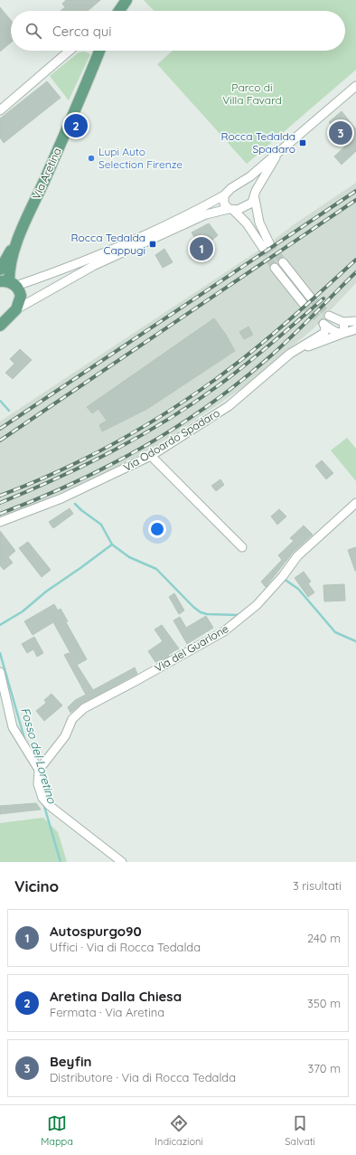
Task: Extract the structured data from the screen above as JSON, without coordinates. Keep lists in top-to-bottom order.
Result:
{
  "streets": {
    "main road": ["Via Aretina"],
    "street": ["Via Odoardo Spadaro", "Via del Guarlone"]
  },
  "water": ["Fosso del Loretino"],
  "parks": ["Parco di Villa Favard"],
  "places": {
    "transit": ["Rocca Tedalda Spadaro", "Rocca Tedalda Cappugi"],
    "other": ["Lupi Auto Selection Firenze"]
  },
  "page": {
    "search": "Cerca qui",
    "pins": ["2", "3", "1"],
    "heading": ["Vicino", "3 risultati"],
    "list": [
      {
        "mark": "1",
        "name": "Autospurgo90",
        "note": "Uffici · Via di Rocca Tedalda",
        "value": "240 m"
      },
      {
        "mark": "2",
        "name": "Aretina Dalla Chiesa",
        "note": "Fermata · Via Aretina",
        "value": "350 m"
      },
      {
        "mark": "3",
        "name": "Beyfin",
        "note": "Distributore · Via di Rocca Tedalda",
        "value": "370 m"
      }
    ],
    "nav": ["Mappa", "Indicazioni", "Salvati"]
  }
}
